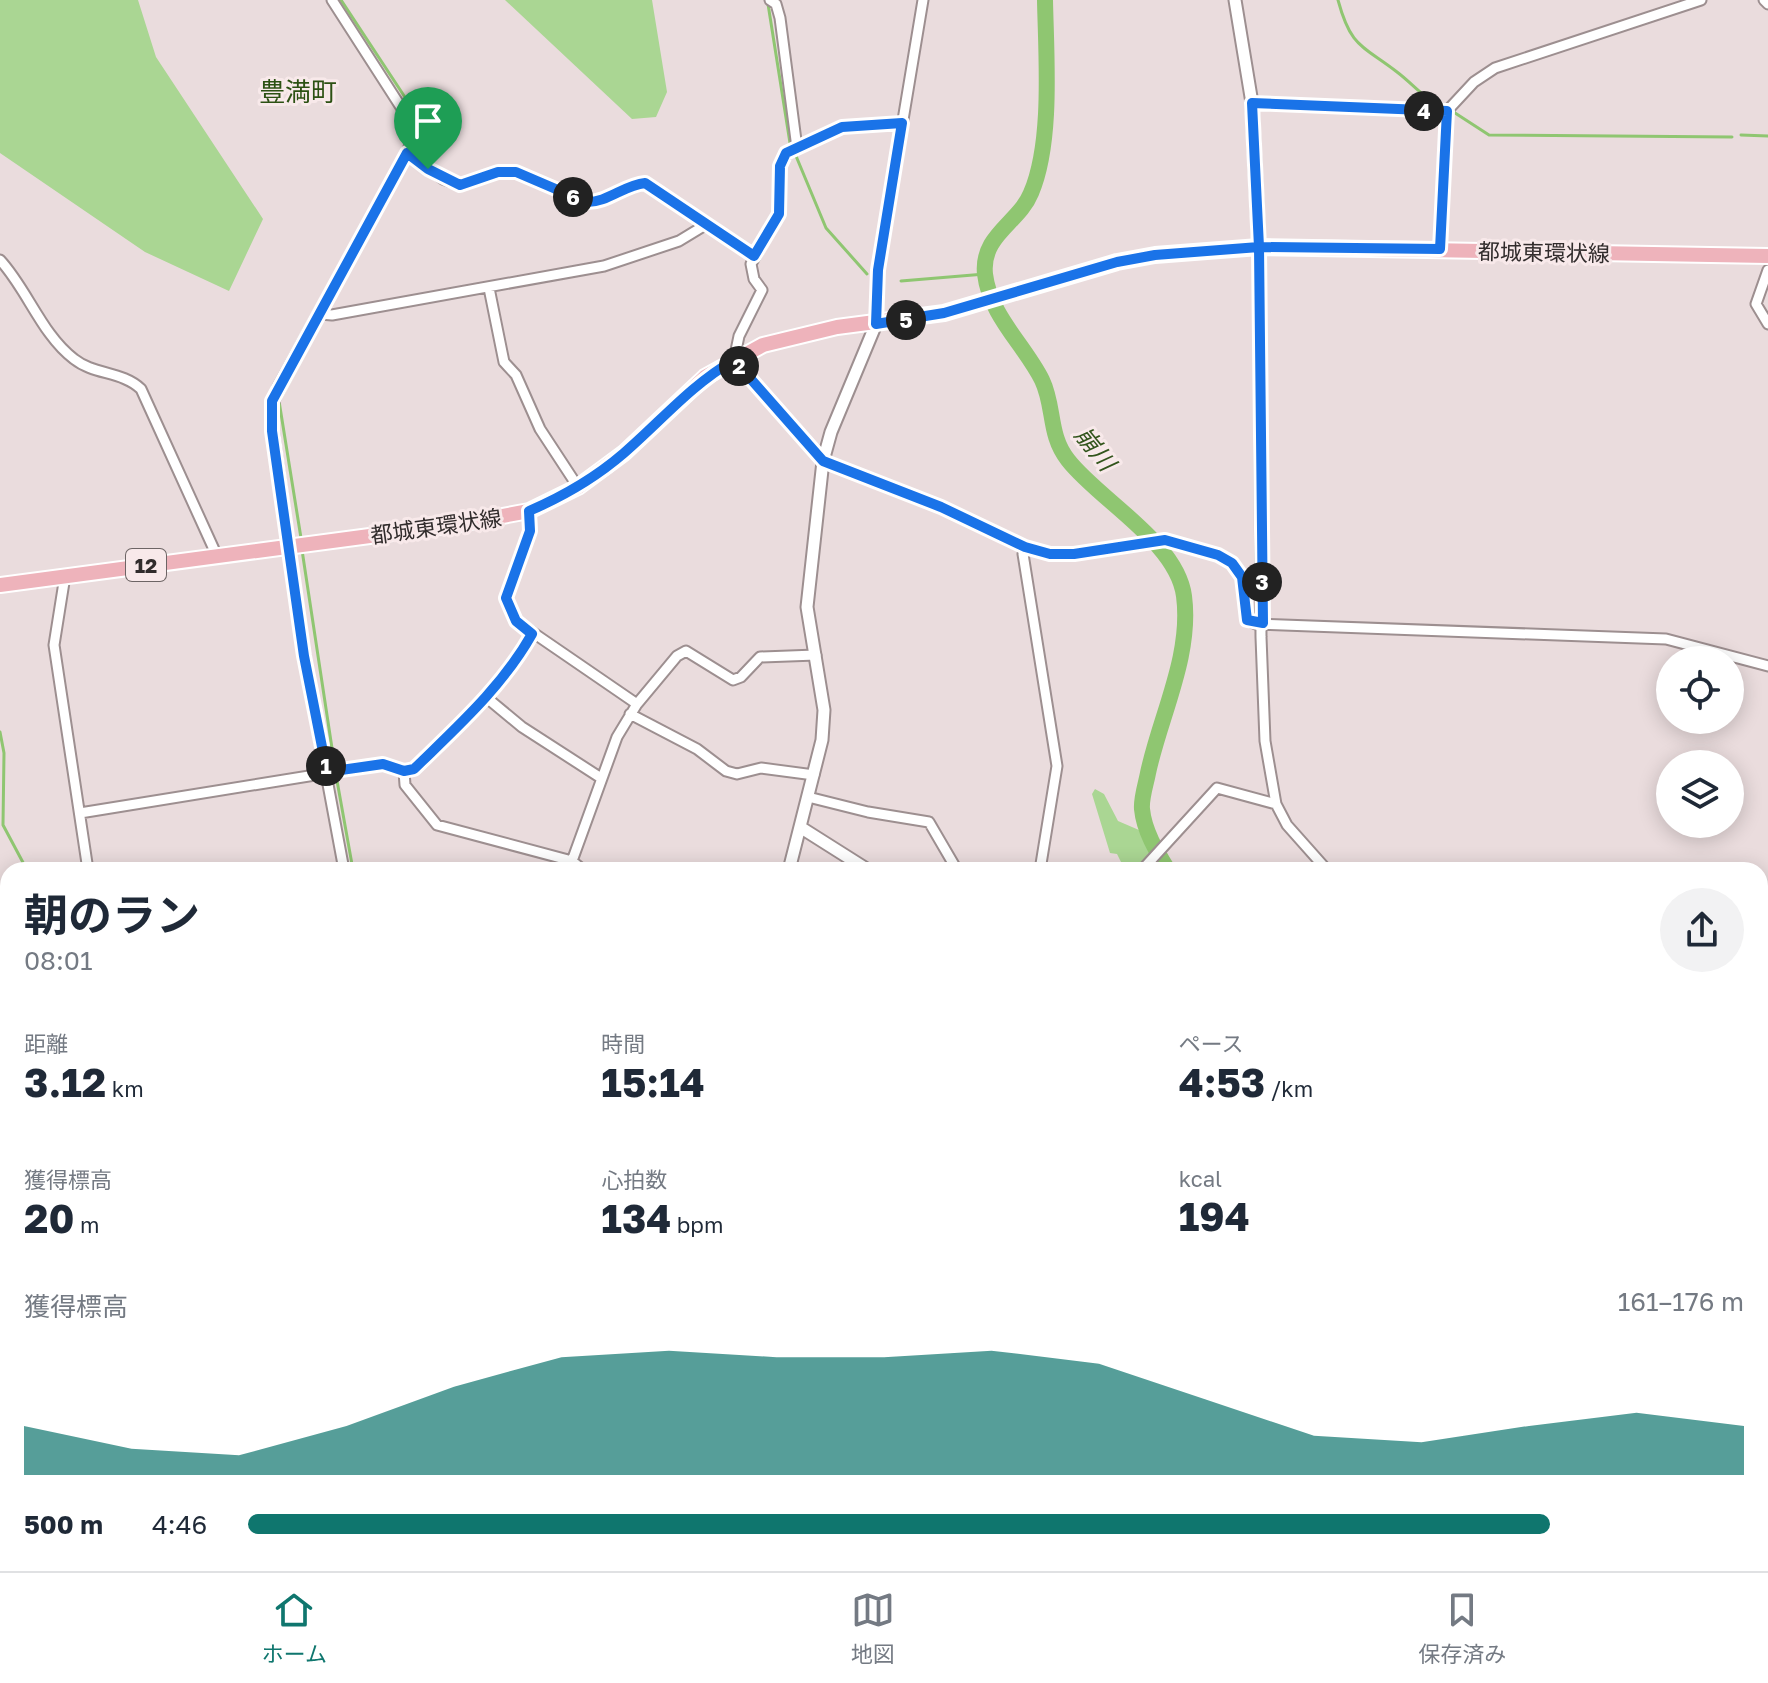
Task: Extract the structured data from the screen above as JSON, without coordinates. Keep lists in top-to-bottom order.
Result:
{
  "streets": {
    "main road": ["都城東環状線", "12"]
  },
  "districts": ["豊満町"],
  "water": ["崩川"],
  "page": {
    "pins": [
      "4",
      "6",
      "5",
      "2",
      "3",
      "1"
    ],
    "heading": ["朝のラン", "08:01"],
    "stats": [
      ["距離", "3.12 km"],
      ["時間", "15:14"],
      ["ペース", "4:53 /km"],
      ["獲得標高", "20 m"],
      ["心拍数", "134 bpm"],
      ["kcal", "194"]
    ],
    "chart": ["獲得標高", "161–176 m"],
    "list": [
      {
        "name": "500 m",
        "note": "4:46"
      }
    ],
    "tabs": ["ホーム", "地図", "保存済み"]
  }
}
